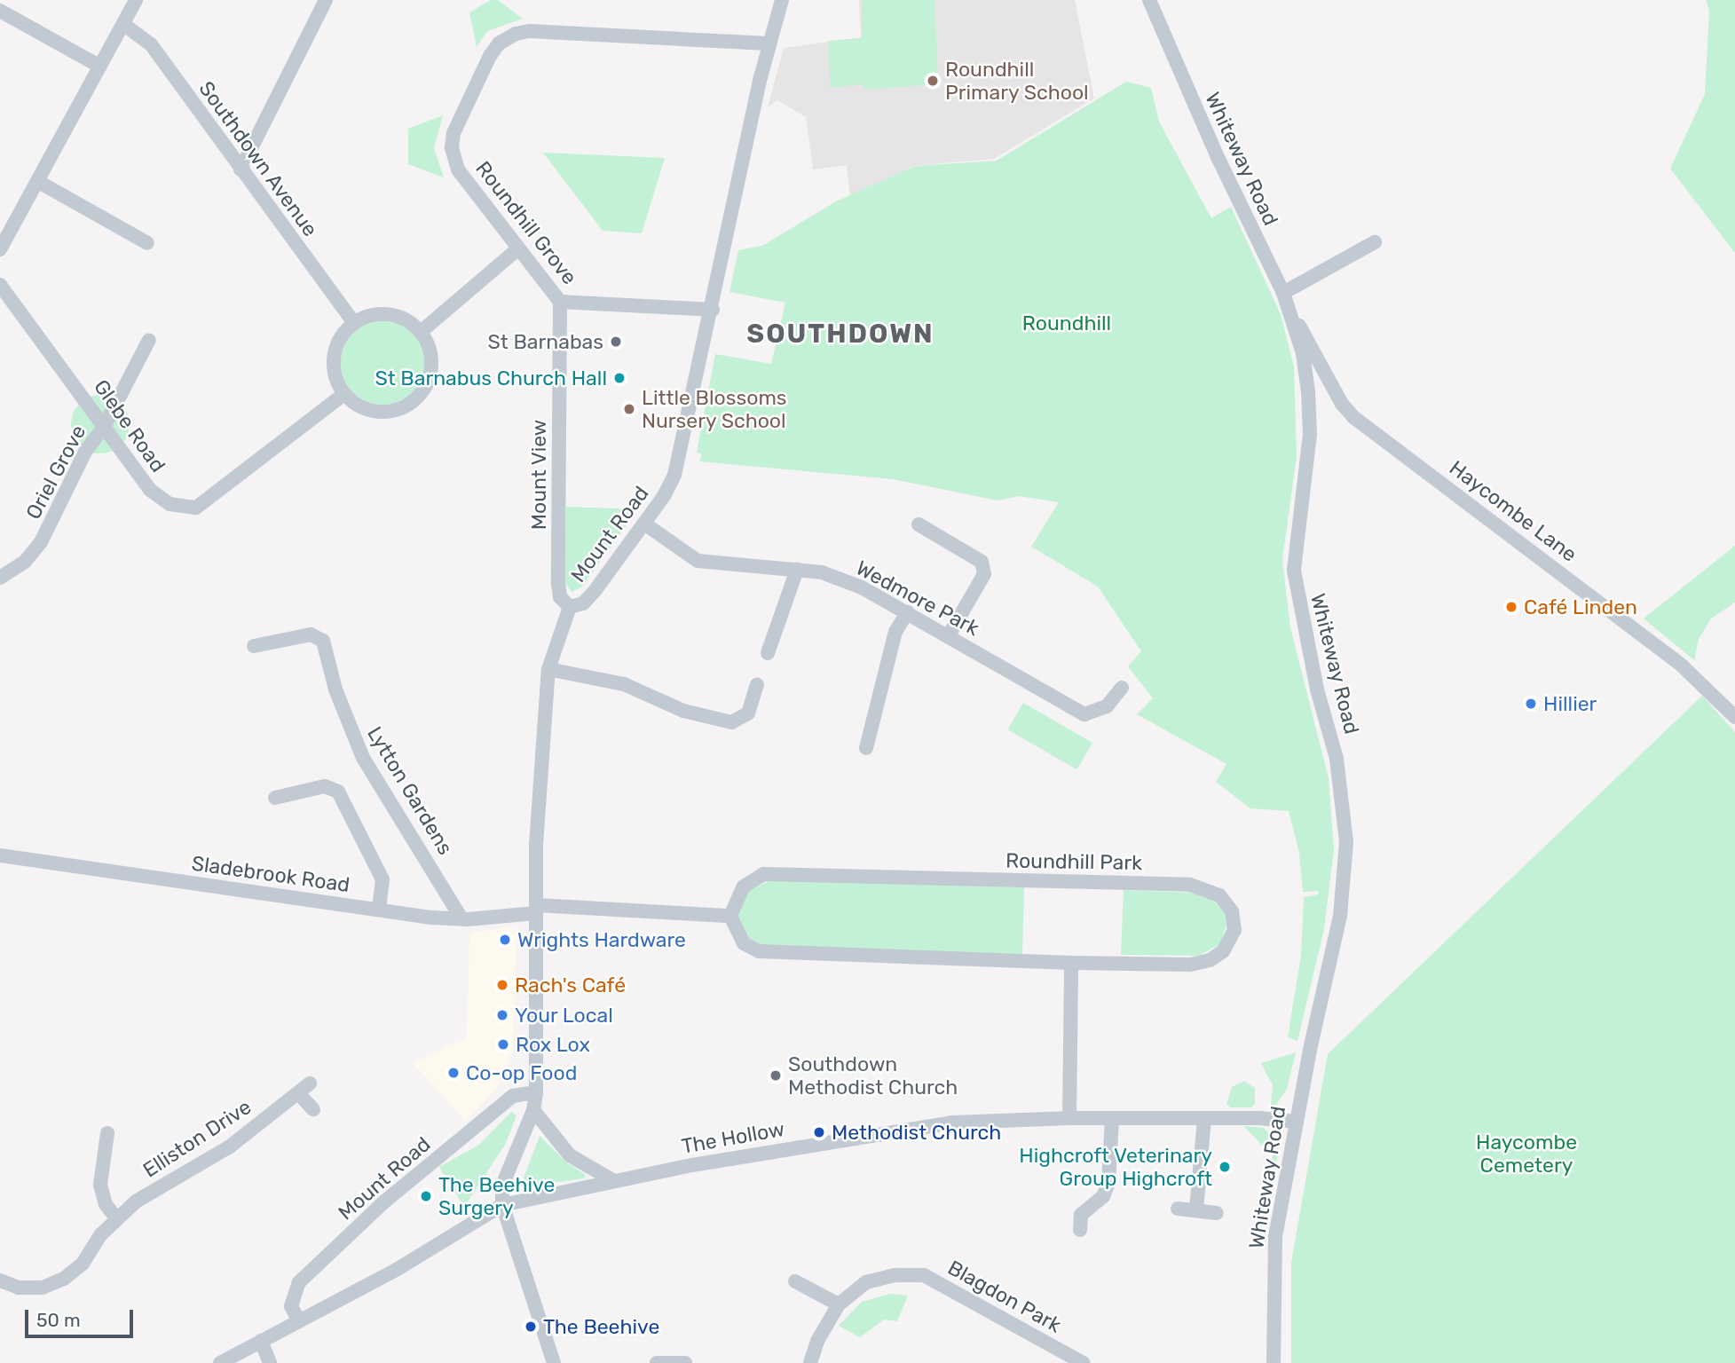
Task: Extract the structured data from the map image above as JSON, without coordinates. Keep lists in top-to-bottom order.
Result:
{
  "streets": {
    "street": [
      "Southdown Avenue",
      "Whiteway Road",
      "Roundhill Grove",
      "Glebe Road",
      "Oriel Grove",
      "Mount View",
      "Haycombe Lane",
      "Mount Road",
      "Wedmore Park",
      "Lytton Gardens",
      "Roundhill Park",
      "Sladebrook Road",
      "The Hollow",
      "Elliston Drive",
      "Blagdon Park"
    ]
  },
  "crossings": [
    ["Southdown Avenue", "Glebe Road"],
    ["Whiteway Road", "Haycombe Lane"],
    ["Whiteway Road", "The Hollow"],
    ["Roundhill Grove", "Mount View"],
    ["Roundhill Grove", "Mount Road"],
    ["Glebe Road", "Oriel Grove"],
    ["Mount View", "Mount Road"],
    ["Mount Road", "Wedmore Park"],
    ["Mount Road", "Sladebrook Road"],
    ["Mount Road", "The Hollow"],
    ["Lytton Gardens", "Sladebrook Road"]
  ],
  "districts": ["SOUTHDOWN"],
  "parks": ["Roundhill", "Haycombe Cemetery"],
  "places": [
    "Roundhill Primary School",
    "St Barnabas",
    "St Barnabus Church Hall",
    "Little Blossoms Nursery School",
    "Café Linden",
    "Hillier",
    "Wrights Hardware",
    "Rach's Café",
    "Your Local",
    "Rox Lox",
    "Co-op Food",
    "Southdown Methodist Church",
    "Methodist Church",
    "Highcroft Veterinary Group Highcroft",
    "The Beehive Surgery",
    "The Beehive"
  ],
  "scale_bar": "50 m"
}
